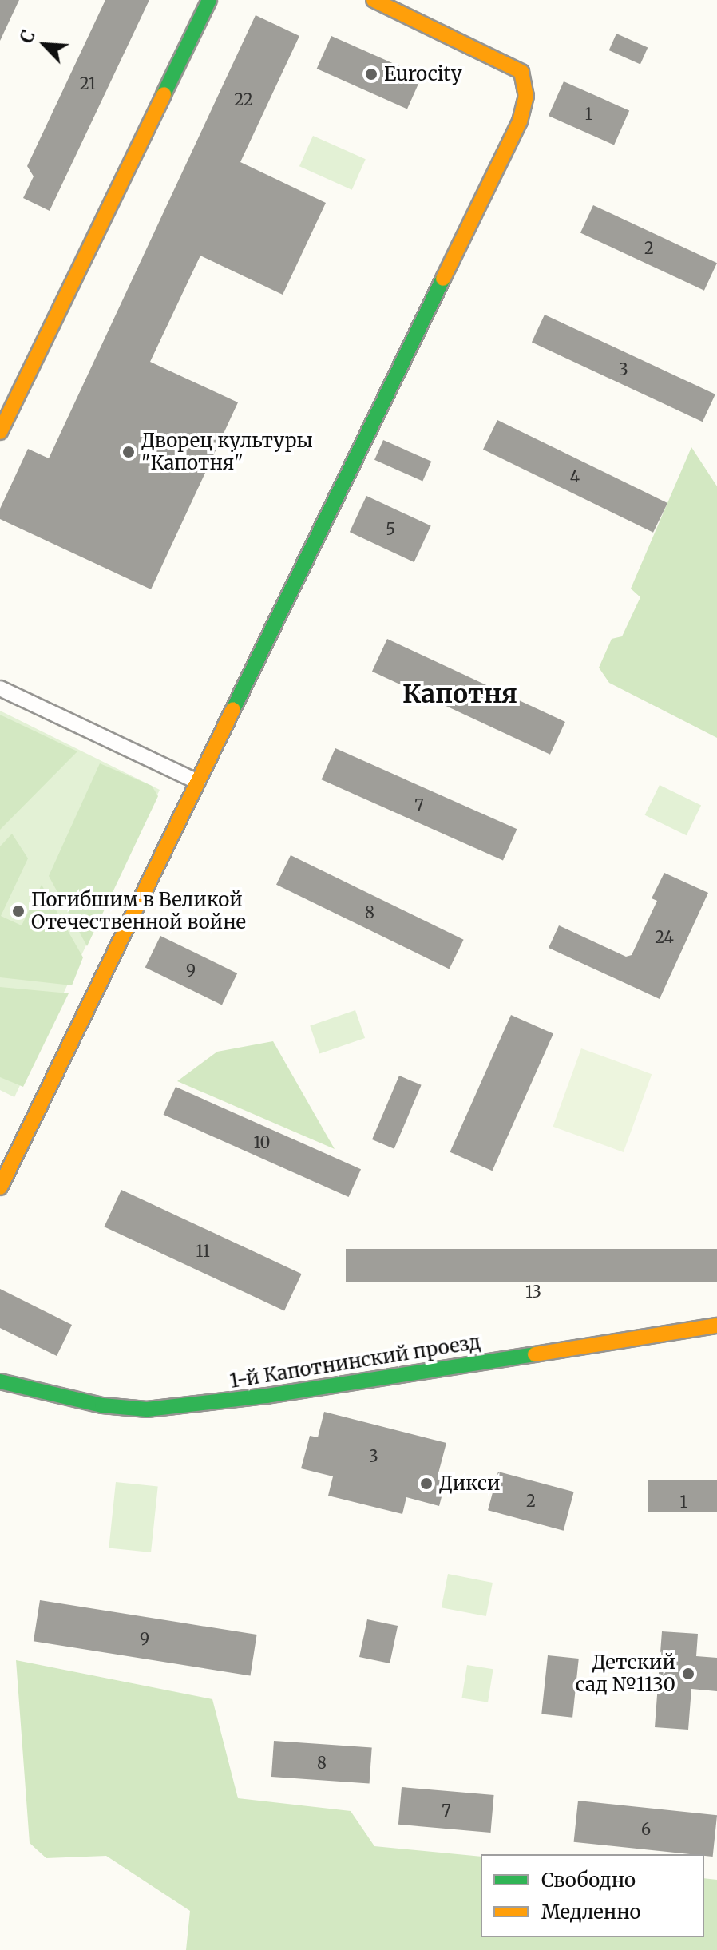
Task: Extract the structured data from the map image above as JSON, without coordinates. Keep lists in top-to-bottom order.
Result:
{
  "streets": {
    "street": ["1-й Капотнинский проезд"]
  },
  "districts": ["Капотня"],
  "places": [
    "Eurocity",
    "Дворец культуры \"Капотня\"",
    "Погибшим в Великой Отечественной войне",
    "Дикси",
    "Детский сад №1130"
  ],
  "house_numbers": [
    "21",
    "22",
    "1",
    "2",
    "3",
    "4",
    "5",
    "7",
    "8",
    "24",
    "9",
    "10",
    "11",
    "13",
    "3",
    "2",
    "1",
    "9",
    "8",
    "7",
    "6"
  ],
  "legend": ["Свободно", "Медленно"],
  "north": "top left"
}
